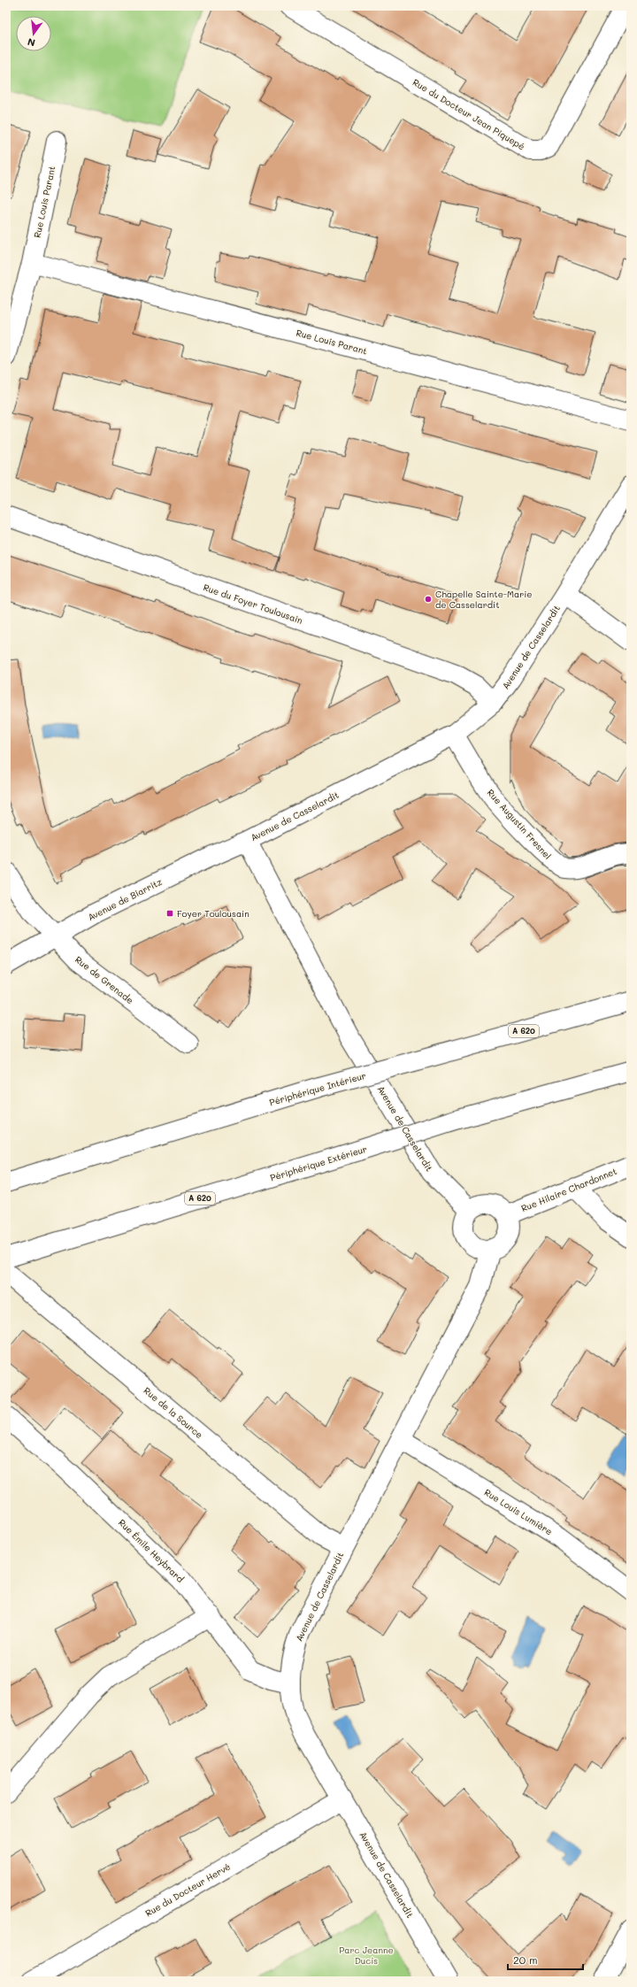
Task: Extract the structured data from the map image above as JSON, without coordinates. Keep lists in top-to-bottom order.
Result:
{
  "streets": {
    "main road": [
      "Rue du Docteur Jean Piquepé",
      "Rue Louis Parant",
      "Rue du Foyer Toulousain",
      "Avenue de Casselardit",
      "Rue Augustin Fresnel",
      "Avenue de Biarritz",
      "Rue de Grenade",
      "A 620",
      "Périphérique Intérieur",
      "Périphérique Extérieur",
      "Rue Hilaire Chardonnet",
      "Rue de la Source",
      "Rue Louis Lumière",
      "Rue Émile Heybrard",
      "Rue du Docteur Hervé"
    ]
  },
  "crossings": [
    ["Rue du Foyer Toulousain", "Avenue de Casselardit"],
    ["Avenue de Casselardit", "Rue Augustin Fresnel"],
    ["Avenue de Casselardit", "Avenue de Biarritz"],
    ["Avenue de Casselardit", "Rue Hilaire Chardonnet"],
    ["Avenue de Casselardit", "Rue de la Source"],
    ["Avenue de Casselardit", "Rue Louis Lumière"],
    ["Avenue de Casselardit", "Rue Émile Heybrard"],
    ["Avenue de Casselardit", "Rue du Docteur Hervé"],
    ["Avenue de Biarritz", "Rue de Grenade"]
  ],
  "parks": ["Parc Jeanne Ducis"],
  "places": {
    "other": ["Chapelle Sainte-Marie de Casselardit"],
    "transit": ["Foyer Toulousain"]
  },
  "scale_bar": "20 m",
  "north": "bottom"
}
